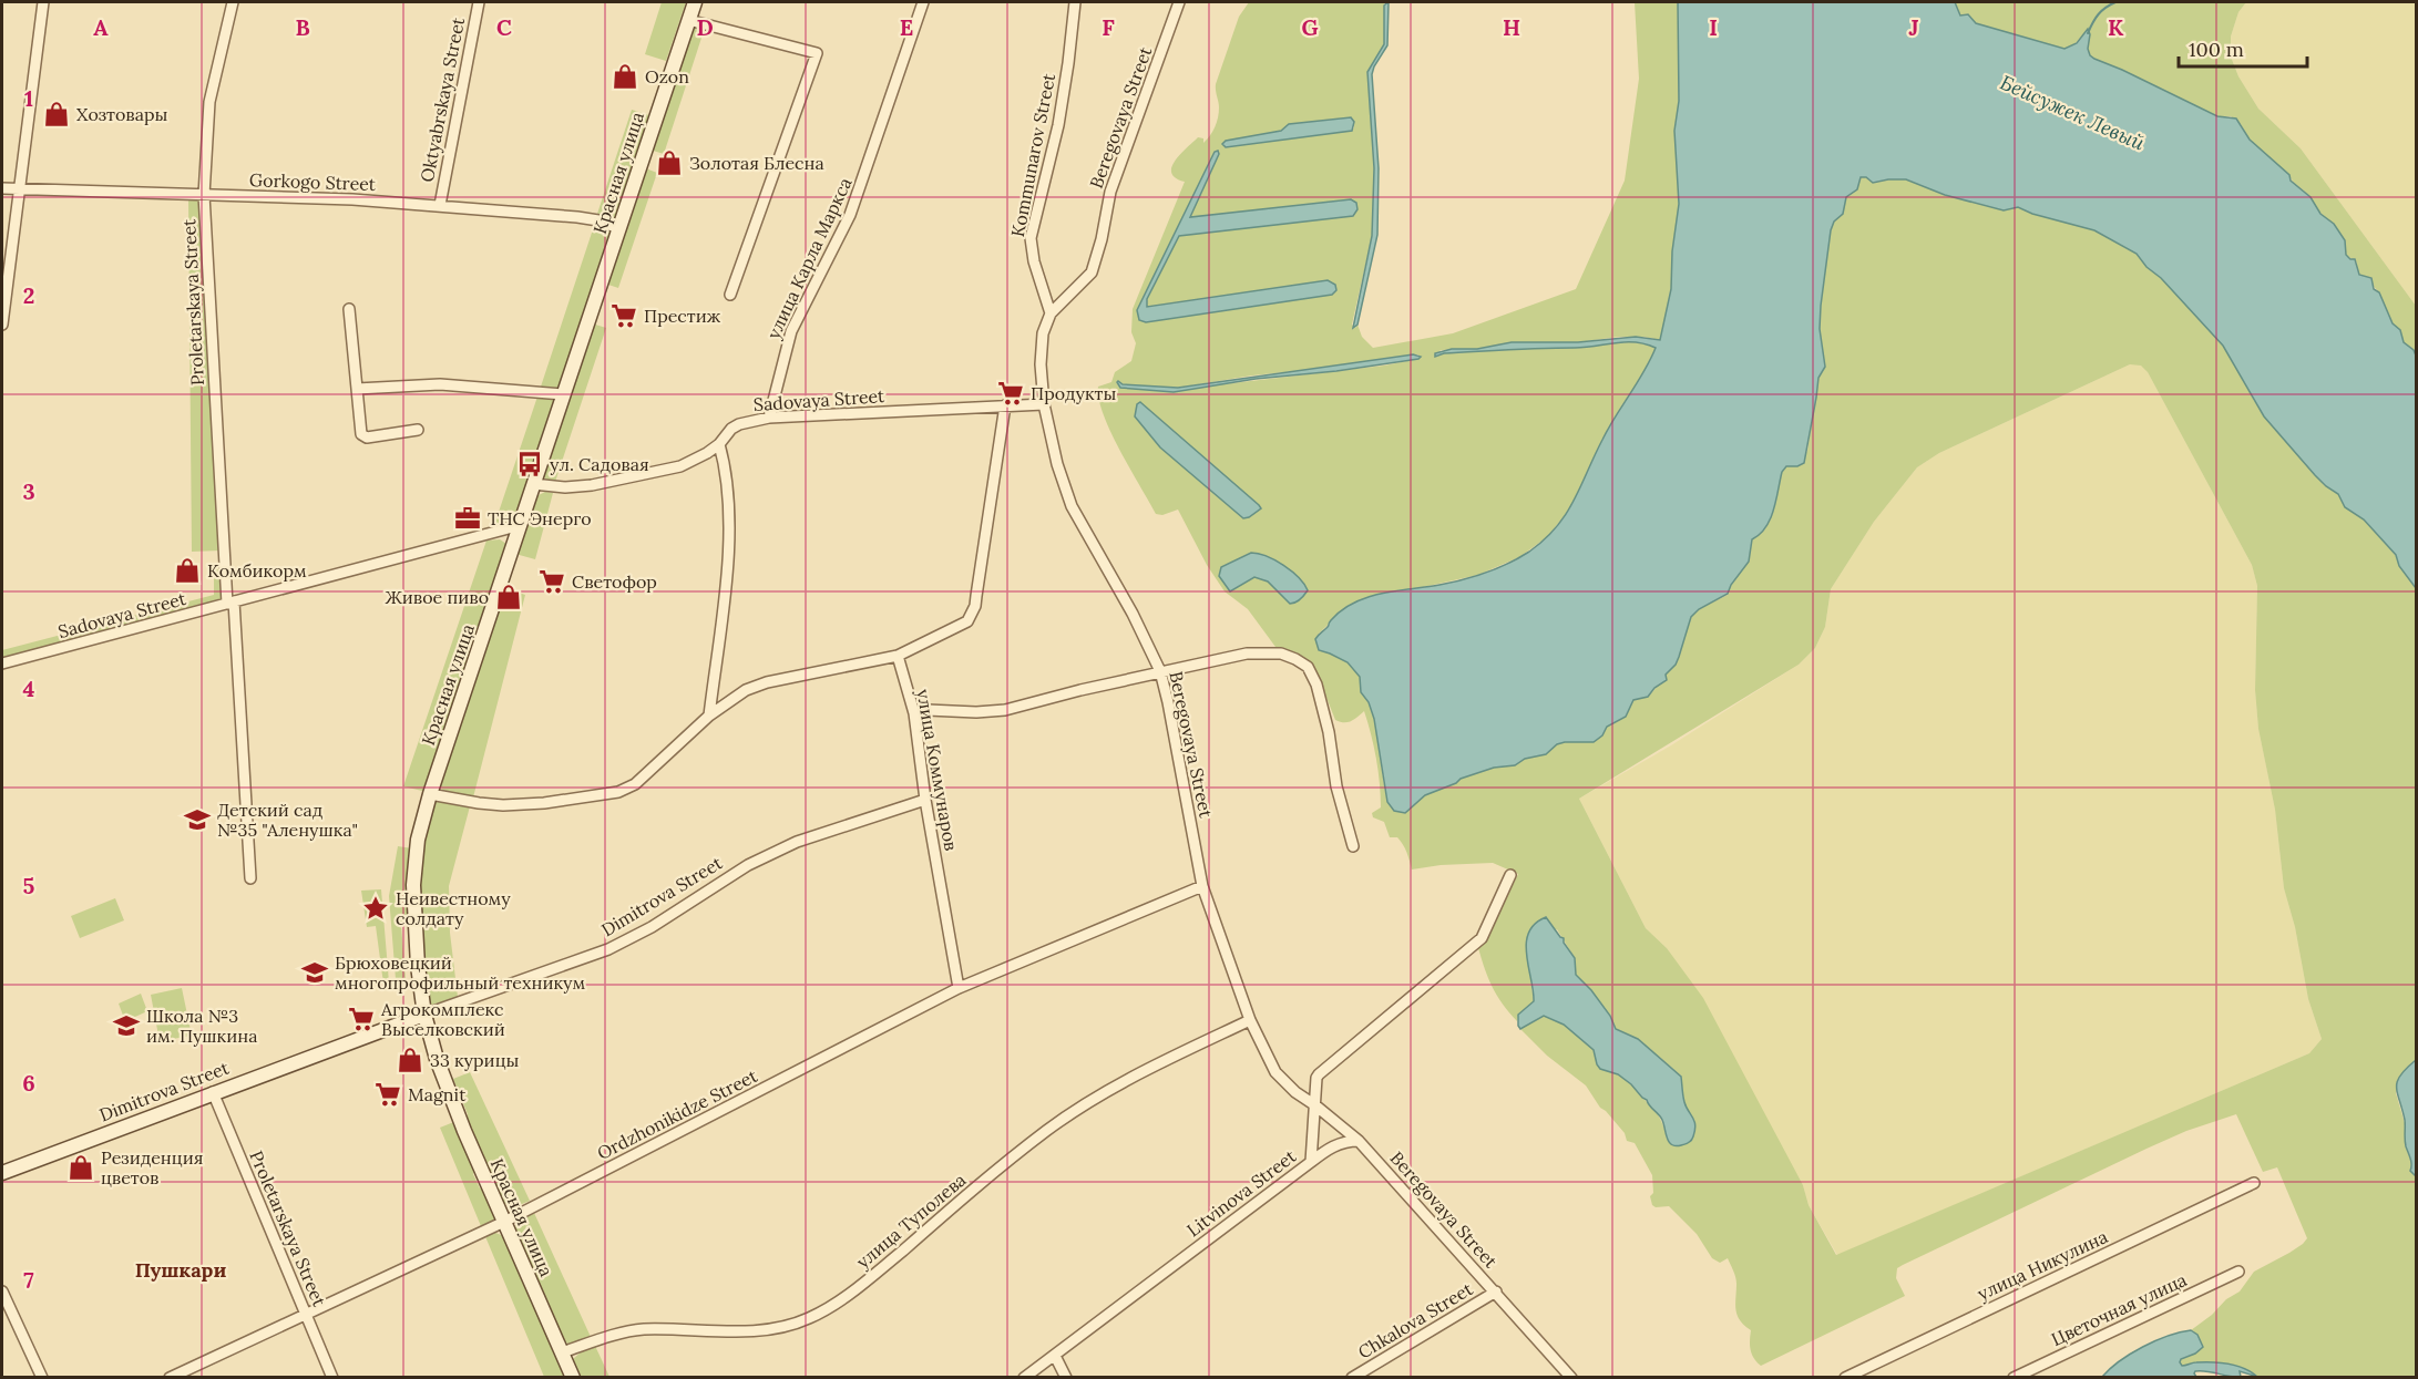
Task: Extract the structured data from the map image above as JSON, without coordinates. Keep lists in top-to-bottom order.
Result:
{
  "streets": {
    "street": [
      "Oktyabrskaya Street",
      "Beregovaya Street",
      "Kommunarov Street",
      "Красная улица",
      "Gorkogo Street",
      "улица Карла Маркса",
      "Proletarskaya Street",
      "Sadovaya Street",
      "улица Коммунаров",
      "Dimitrova Street",
      "Ordzhonikidze Street",
      "Litvinova Street",
      "улица Туполева",
      "улица Никулина",
      "Цветочная улица",
      "Chkalova Street"
    ]
  },
  "crossings": [
    ["Oktyabrskaya Street", "Gorkogo Street"],
    ["Beregovaya Street", "Kommunarov Street"],
    ["Beregovaya Street", "Sadovaya Street"],
    ["Beregovaya Street", "Ordzhonikidze Street"],
    ["Beregovaya Street", "Litvinova Street"],
    ["Beregovaya Street", "улица Туполева"],
    ["Beregovaya Street", "Chkalova Street"],
    ["Красная улица", "Gorkogo Street"],
    ["Красная улица", "Sadovaya Street"],
    ["Красная улица", "Dimitrova Street"],
    ["Красная улица", "Ordzhonikidze Street"],
    ["Красная улица", "улица Туполева"],
    ["Gorkogo Street", "Proletarskaya Street"],
    ["улица Карла Маркса", "Sadovaya Street"],
    ["Proletarskaya Street", "Sadovaya Street"],
    ["Proletarskaya Street", "Dimitrova Street"],
    ["Proletarskaya Street", "Ordzhonikidze Street"],
    ["улица Коммунаров", "Dimitrova Street"],
    ["улица Коммунаров", "Ordzhonikidze Street"]
  ],
  "districts": ["Пушкари"],
  "water": ["Бейсужек Левый"],
  "places": {
    "shop": [
      "Ozon",
      "Хозтовары",
      "Золотая Блесна",
      "Комбикорм",
      "Живое пиво",
      "33 курицы",
      "Резиденция цветов"
    ],
    "supermarket": [
      "Престиж",
      "Продукты",
      "Светофор",
      "Агрокомплекс Выселковский",
      "Magnit"
    ],
    "bus stop": ["ул. Садовая"],
    "office": ["ТНС Энерго"],
    "school or university": ["Детский сад №35 \"Аленушка\"", "Брюховецкий многопрофильный техникум", "Школа №3 им. Пушкина"],
    "place": ["Неивестному солдату"]
  },
  "scale_bar": "100 m",
  "grid": {
    "columns": [
      "A",
      "B",
      "C",
      "D",
      "E",
      "F",
      "G",
      "H",
      "I",
      "J",
      "K"
    ],
    "rows": [
      "1",
      "2",
      "3",
      "4",
      "5",
      "6",
      "7"
    ]
  }
}
